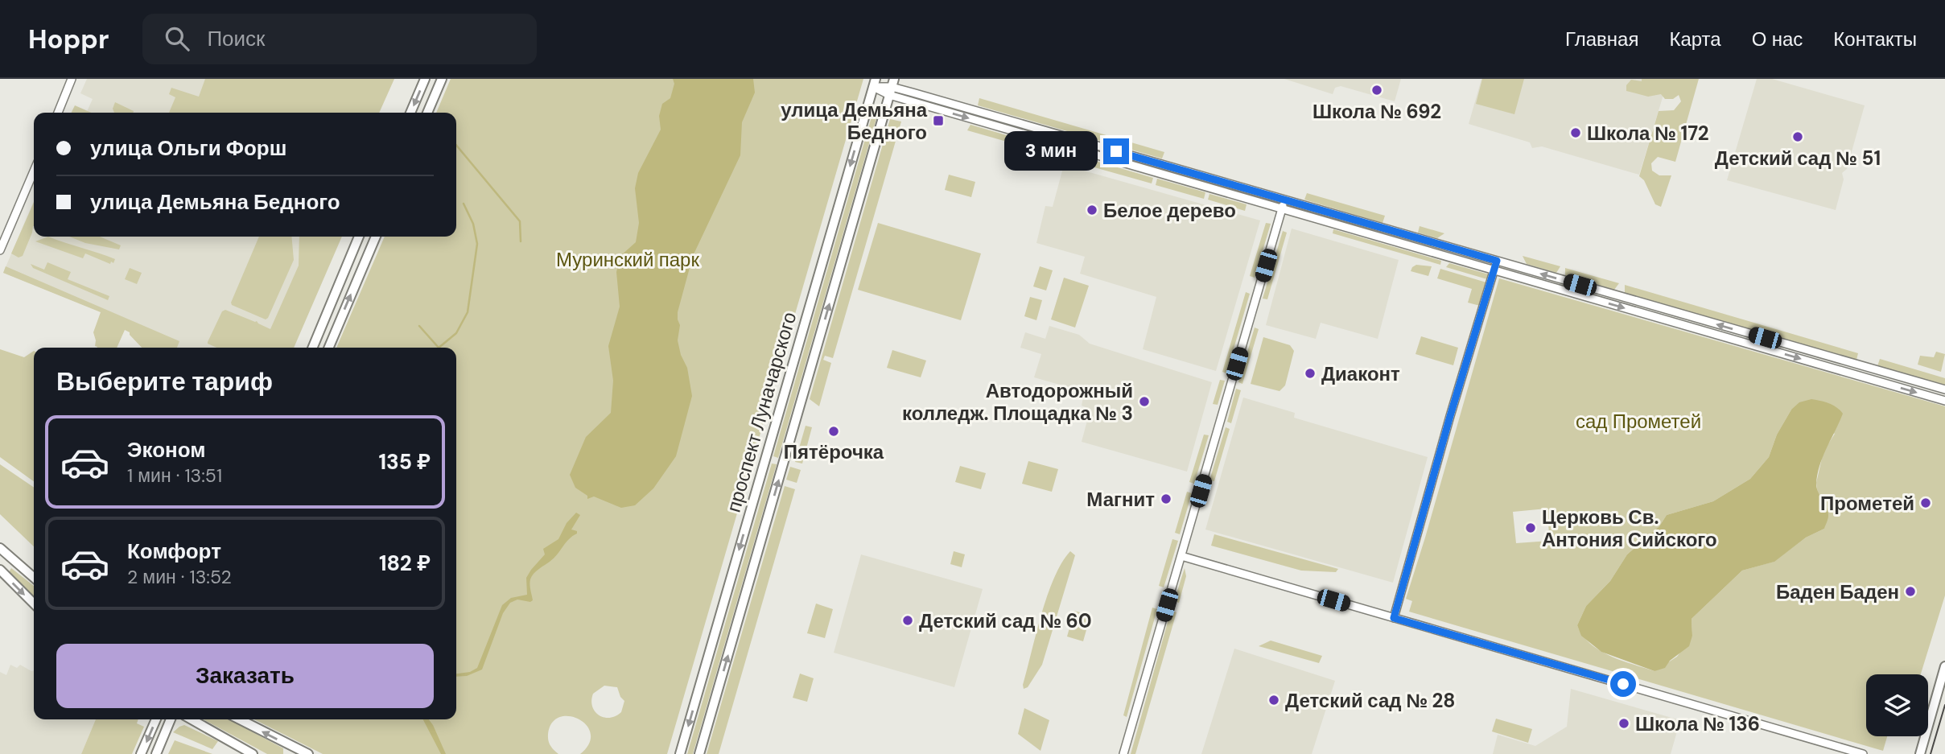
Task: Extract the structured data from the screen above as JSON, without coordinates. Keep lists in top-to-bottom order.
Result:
{
  "streets": {
    "main road": ["проспект Луначарского"]
  },
  "parks": ["Муринский парк", "сад Прометей"],
  "places": {
    "other": [
      "Школа № 692",
      "Школа № 172",
      "Детский сад № 51",
      "Белое дерево",
      "Диаконт",
      "Автодорожный колледж. Площадка № 3",
      "Пятёрочка",
      "Магнит",
      "Прометей",
      "Церковь Св. Антония Сийского",
      "Баден Баден",
      "Детский сад № 60",
      "Детский сад № 28",
      "Школа № 136"
    ],
    "transit": ["улица Демьяна Бедного"]
  },
  "page": {
    "header": "Hoppr",
    "search": "Поиск",
    "nav": [
      "Главная",
      "Карта",
      "О нас",
      "Контакты"
    ],
    "banner": ["улица Ольги Форш", "улица Демьяна Бедного"],
    "bubble": "3 мин",
    "heading": "Выберите тариф",
    "list": [
      {
        "name": "Эконом",
        "note": "1 мин · 13:51",
        "value": "135 ₽"
      },
      {
        "name": "Комфорт",
        "note": "2 мин · 13:52",
        "value": "182 ₽"
      }
    ],
    "buttons": "Заказать"
  }
}
